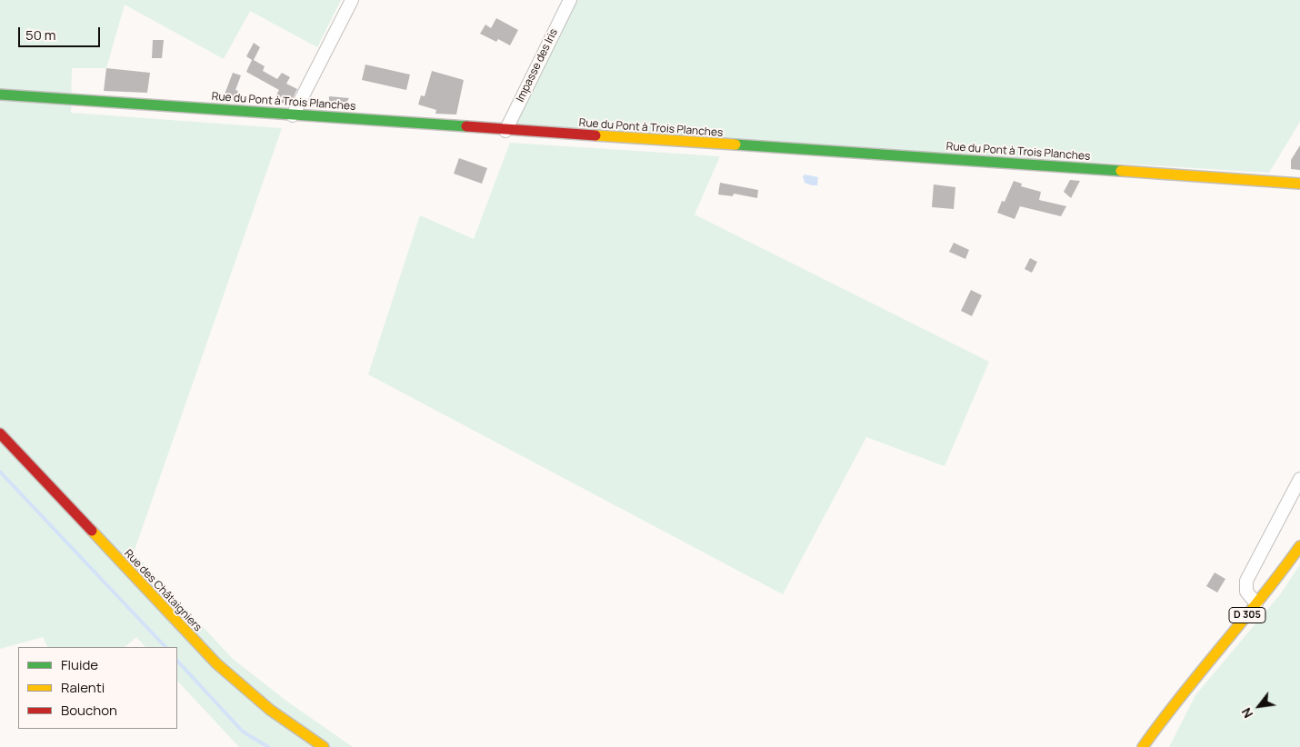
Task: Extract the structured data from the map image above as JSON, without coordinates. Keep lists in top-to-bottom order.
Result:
{
  "streets": {
    "street": [
      "Impasse des Iris",
      "Rue du Pont à Trois Planches",
      "Rue des Châtaigniers",
      "D 305"
    ]
  },
  "crossings": [
    ["Impasse des Iris", "Rue du Pont à Trois Planches"]
  ],
  "legend": ["Fluide", "Ralenti", "Bouchon"],
  "scale_bar": "50 m",
  "north": "bottom left"
}
